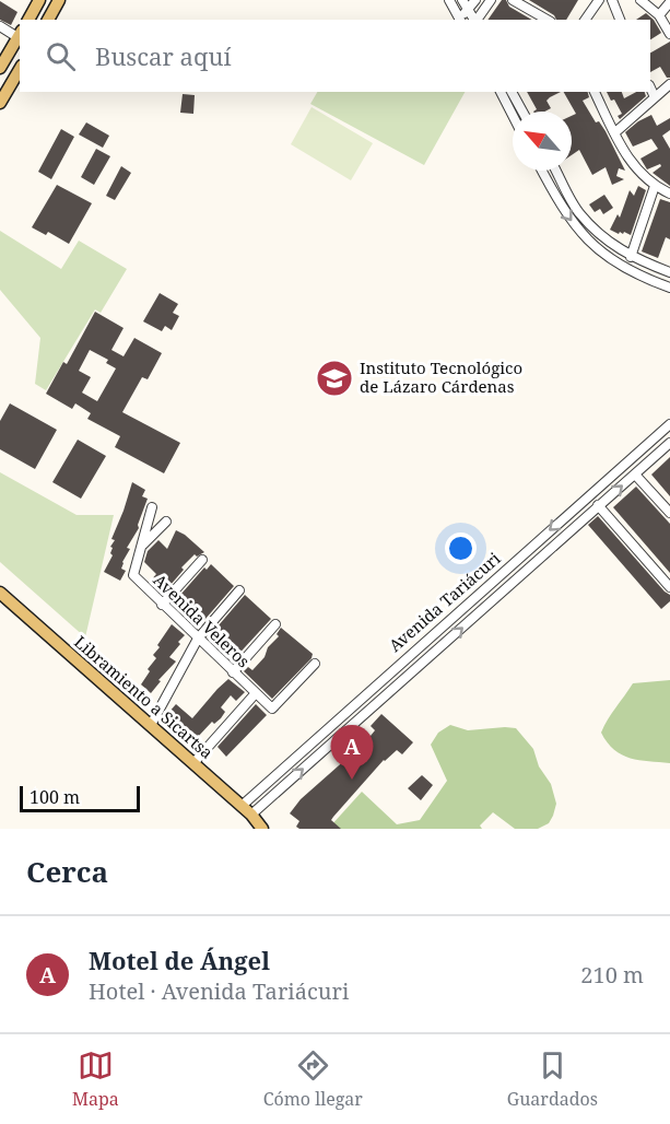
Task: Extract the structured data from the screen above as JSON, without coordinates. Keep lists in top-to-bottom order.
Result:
{
  "streets": {
    "main road": ["Libramiento a Sicartsa"],
    "street": ["Avenida Tariácuri", "Avenida Veleros"]
  },
  "crossings": [
    ["Avenida Tariácuri", "Libramiento a Sicartsa"]
  ],
  "places": {
    "school or university": ["Instituto Tecnológico de Lázaro Cárdenas"]
  },
  "scale_bar": "100 m",
  "north": "top left",
  "page": {
    "search": "Buscar aquí",
    "pins": "A",
    "scale": "100 m",
    "heading": "Cerca",
    "list": [
      {
        "mark": "A",
        "name": "Motel de Ángel",
        "note": "Hotel · Avenida Tariácuri",
        "value": "210 m"
      }
    ],
    "nav": ["Mapa", "Cómo llegar", "Guardados"]
  }
}
